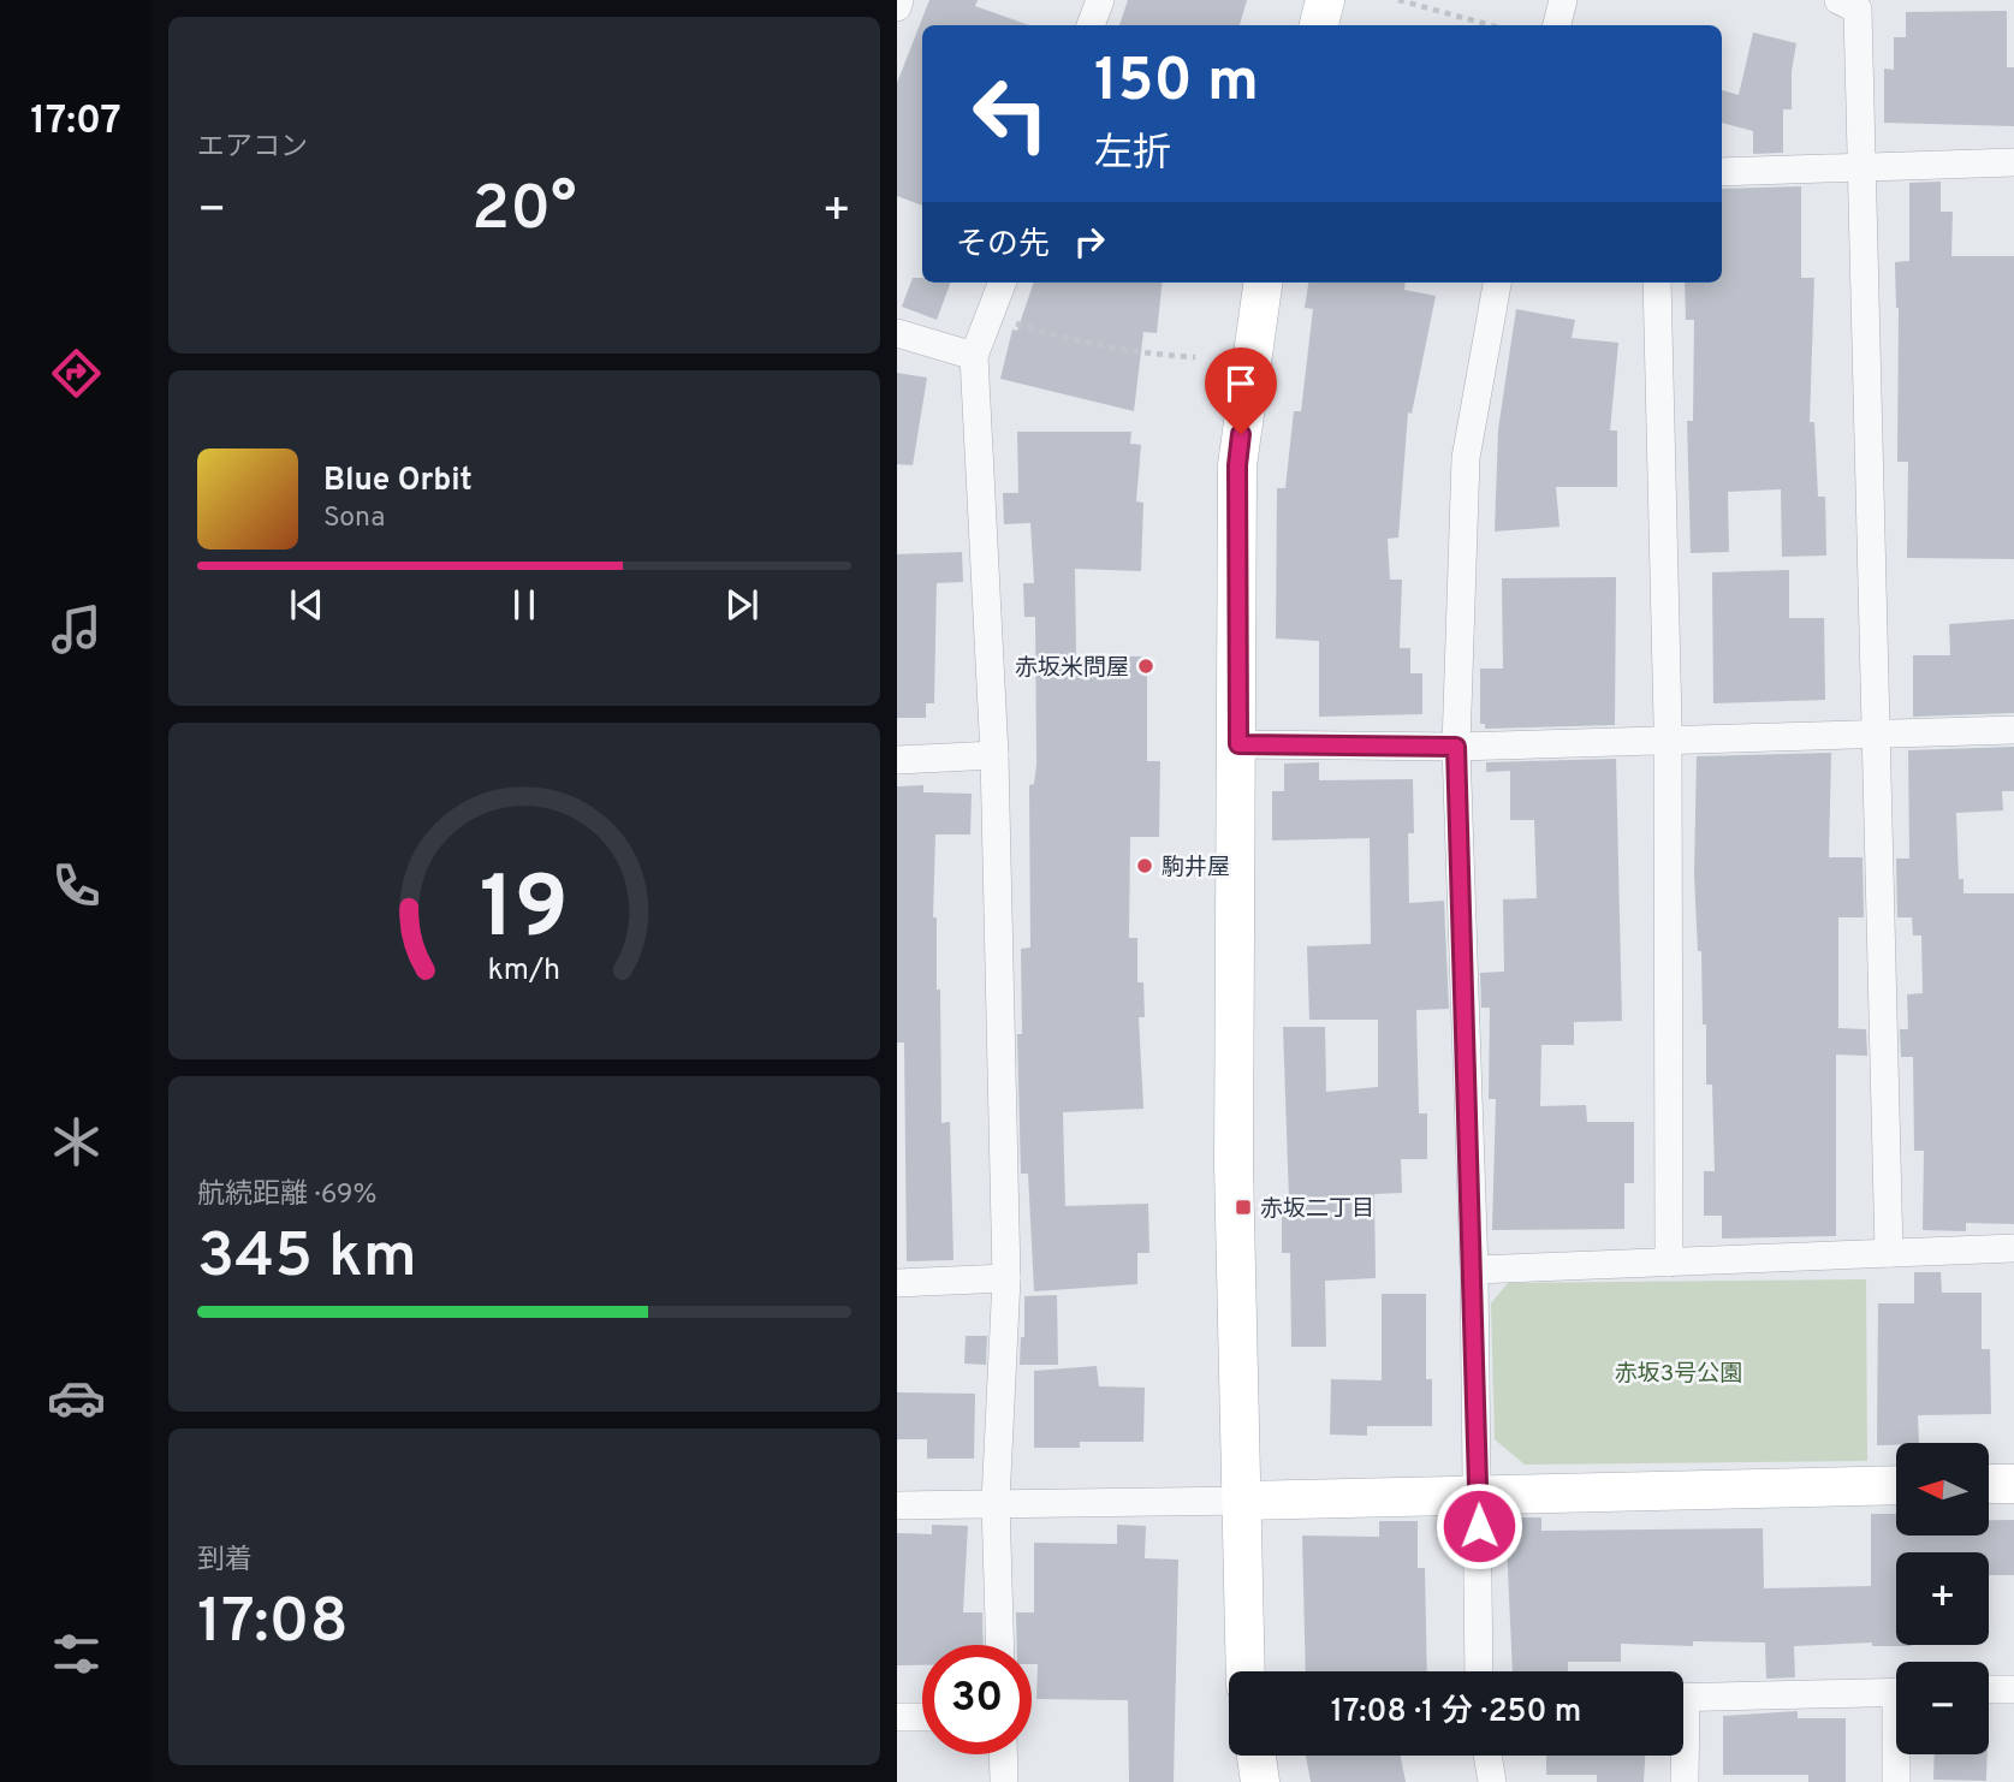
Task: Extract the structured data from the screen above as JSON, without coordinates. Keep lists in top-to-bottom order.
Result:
{
  "parks": ["赤坂3号公園"],
  "places": {
    "other": ["赤坂米問屋", "駒井屋"],
    "transit": ["赤坂二丁目"]
  },
  "north": "left",
  "page": {
    "tabs": "17:07",
    "tile": [
      "エアコン",
      ["航続距離 · 69%", "345 km"],
      ["到着", "17:08"]
    ],
    "turn": ["150 m", "左折"],
    "heat": ["−", "20°", "+"],
    "then": "その先",
    "song": ["Blue Orbit", "Sona"],
    "map_buttons": ["+", "−"],
    "limit": "30",
    "trip": "17:08 · 1 分 · 250 m",
    "gauge": ["19", "km/h"]
  }
}
